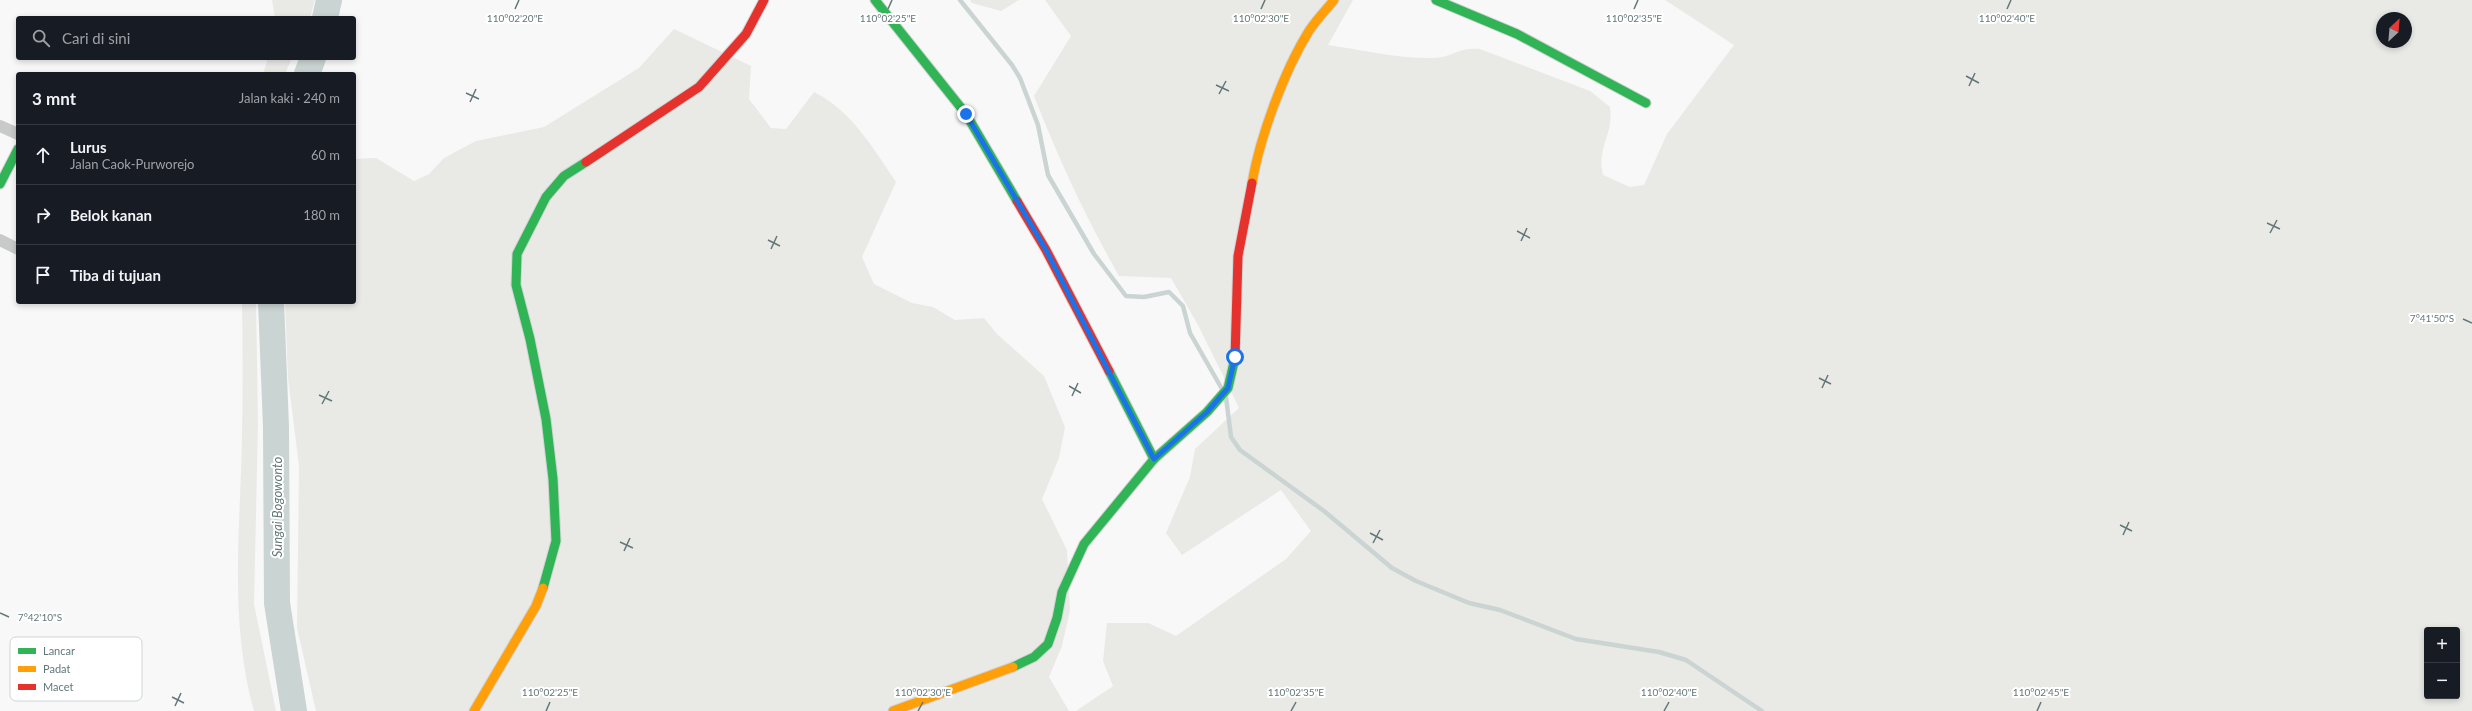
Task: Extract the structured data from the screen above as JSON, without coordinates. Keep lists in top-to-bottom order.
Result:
{
  "water": ["Sungai Bogowonto"],
  "legend": ["Lancar", "Padat", "Macet"],
  "north": "top right",
  "page": {
    "search": "Cari di sini",
    "heading": ["3 mnt", "Jalan kaki · 240 m"],
    "list": [
      ["Lurus", "Jalan Caok-Purworejo", "60 m"],
      ["Belok kanan", "180 m"],
      "Tiba di tujuan"
    ],
    "map_buttons": ["+", "−"]
  },
  "coordinates": [
    "110°02'20\"E",
    "110°02'25\"E",
    "110°02'30\"E",
    "110°02'35\"E",
    "110°02'40\"E",
    "7°41'50\"S",
    "7°42'10\"S",
    "110°02'45\"E"
  ]
}
